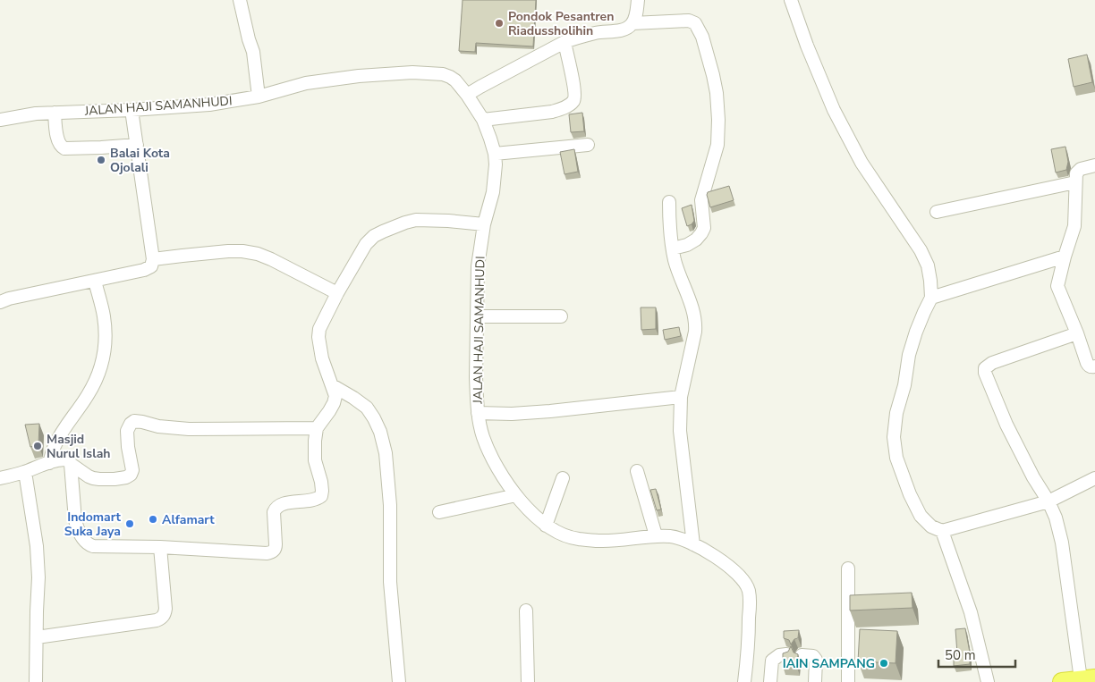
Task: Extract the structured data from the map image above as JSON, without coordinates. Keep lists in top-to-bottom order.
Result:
{
  "streets": {
    "street": ["JALAN HAJI SAMANHUDI"]
  },
  "places": [
    "Pondok Pesantren Riadussholihin",
    "Balai Kota Ojolali",
    "Masjid Nurul Islah",
    "Alfamart",
    "Indomart Suka Jaya",
    "IAIN SAMPANG"
  ],
  "scale_bar": "50 m"
}
